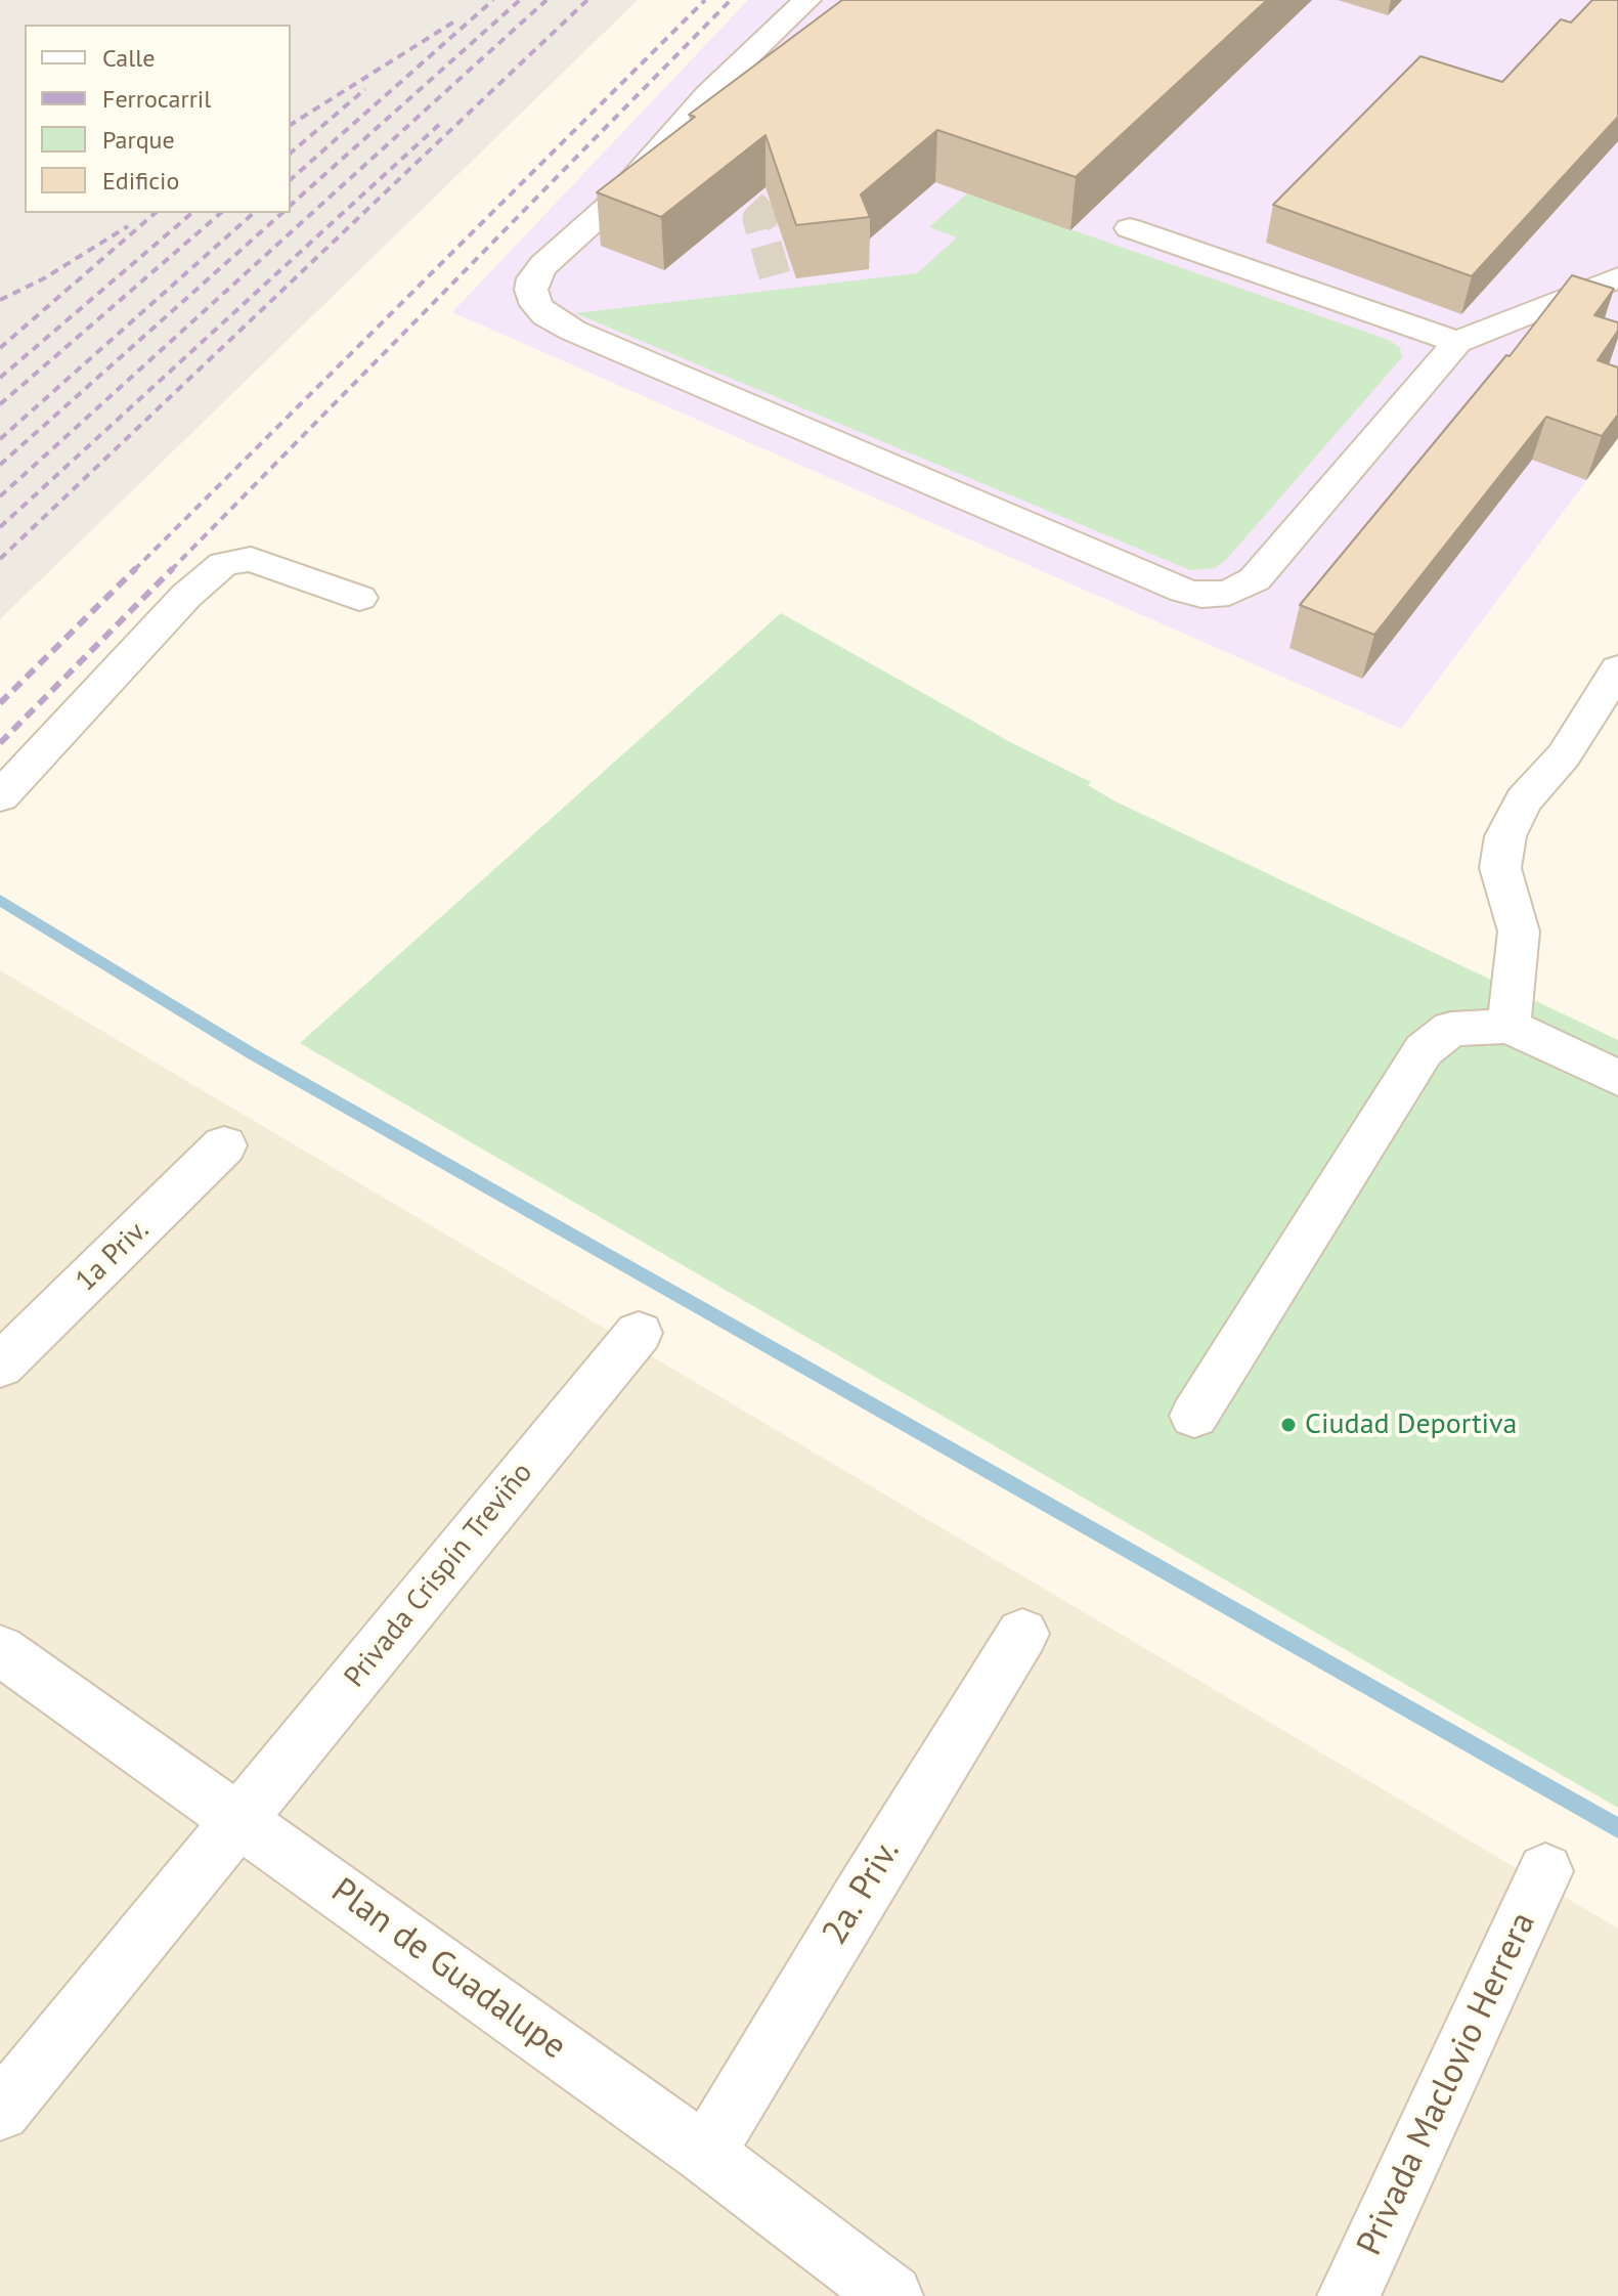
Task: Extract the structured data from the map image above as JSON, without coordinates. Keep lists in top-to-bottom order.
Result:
{
  "streets": {
    "street": [
      "1a Priv.",
      "Privada Crispín Treviño",
      "2a. Priv.",
      "Plan de Guadalupe",
      "Privada Maclovio Herrera"
    ]
  },
  "crossings": [
    ["Privada Crispín Treviño", "Plan de Guadalupe"],
    ["2a. Priv.", "Plan de Guadalupe"]
  ],
  "places": ["Ciudad Deportiva"],
  "legend": [
    "Calle",
    "Ferrocarril",
    "Parque",
    "Edificio"
  ]
}
